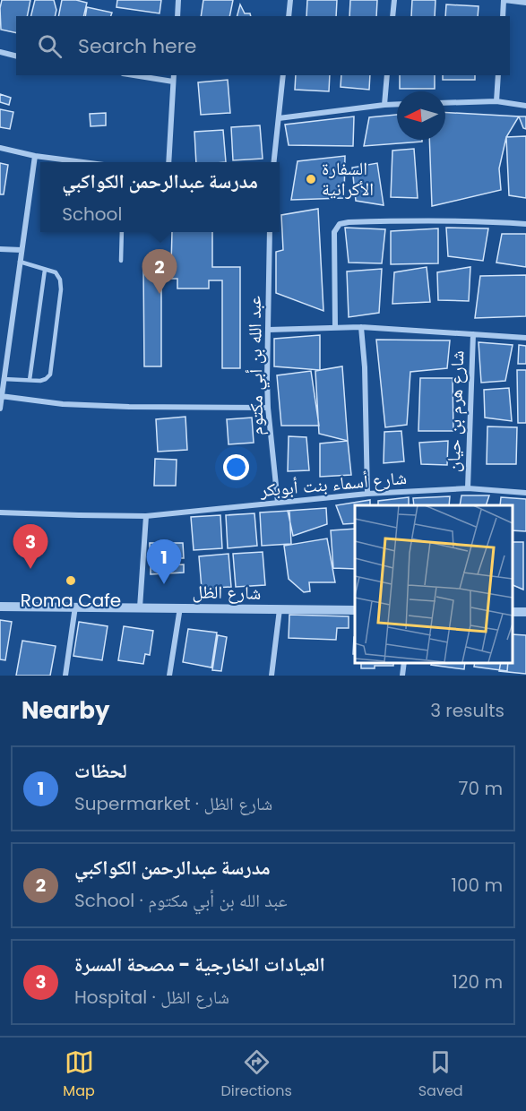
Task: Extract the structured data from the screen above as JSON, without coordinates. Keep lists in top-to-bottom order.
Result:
{
  "streets": {
    "street": [
      "عبد الله بن أبي مكتوم",
      "شارع هرم بن حيان",
      "شارع أسماء بنت أبوبكر",
      "شارع الظل"
    ]
  },
  "crossings": [
    ["عبد الله بن أبي مكتوم", "شارع أسماء بنت أبوبكر"],
    ["شارع هرم بن حيان", "شارع أسماء بنت أبوبكر"]
  ],
  "places": ["السفارة الأكرانية", "Roma Cafe"],
  "north": "left",
  "page": {
    "search": "Search here",
    "popup": ["مدرسة عبدالرحمن الكواكبي", "School"],
    "pins": ["2", "3", "1"],
    "heading": ["Nearby", "3 results"],
    "list": [
      {
        "mark": "1",
        "name": "لحظات",
        "note": "Supermarket · شارع الظل",
        "value": "70 m"
      },
      {
        "mark": "2",
        "name": "مدرسة عبدالرحمن الكواكبي",
        "note": "School · عبد الله بن أبي مكتوم",
        "value": "100 m"
      },
      {
        "mark": "3",
        "name": "العيادات الخارجية - مصحة المسرة",
        "note": "Hospital · شارع الظل",
        "value": "120 m"
      }
    ],
    "nav": ["Map", "Directions", "Saved"]
  }
}
